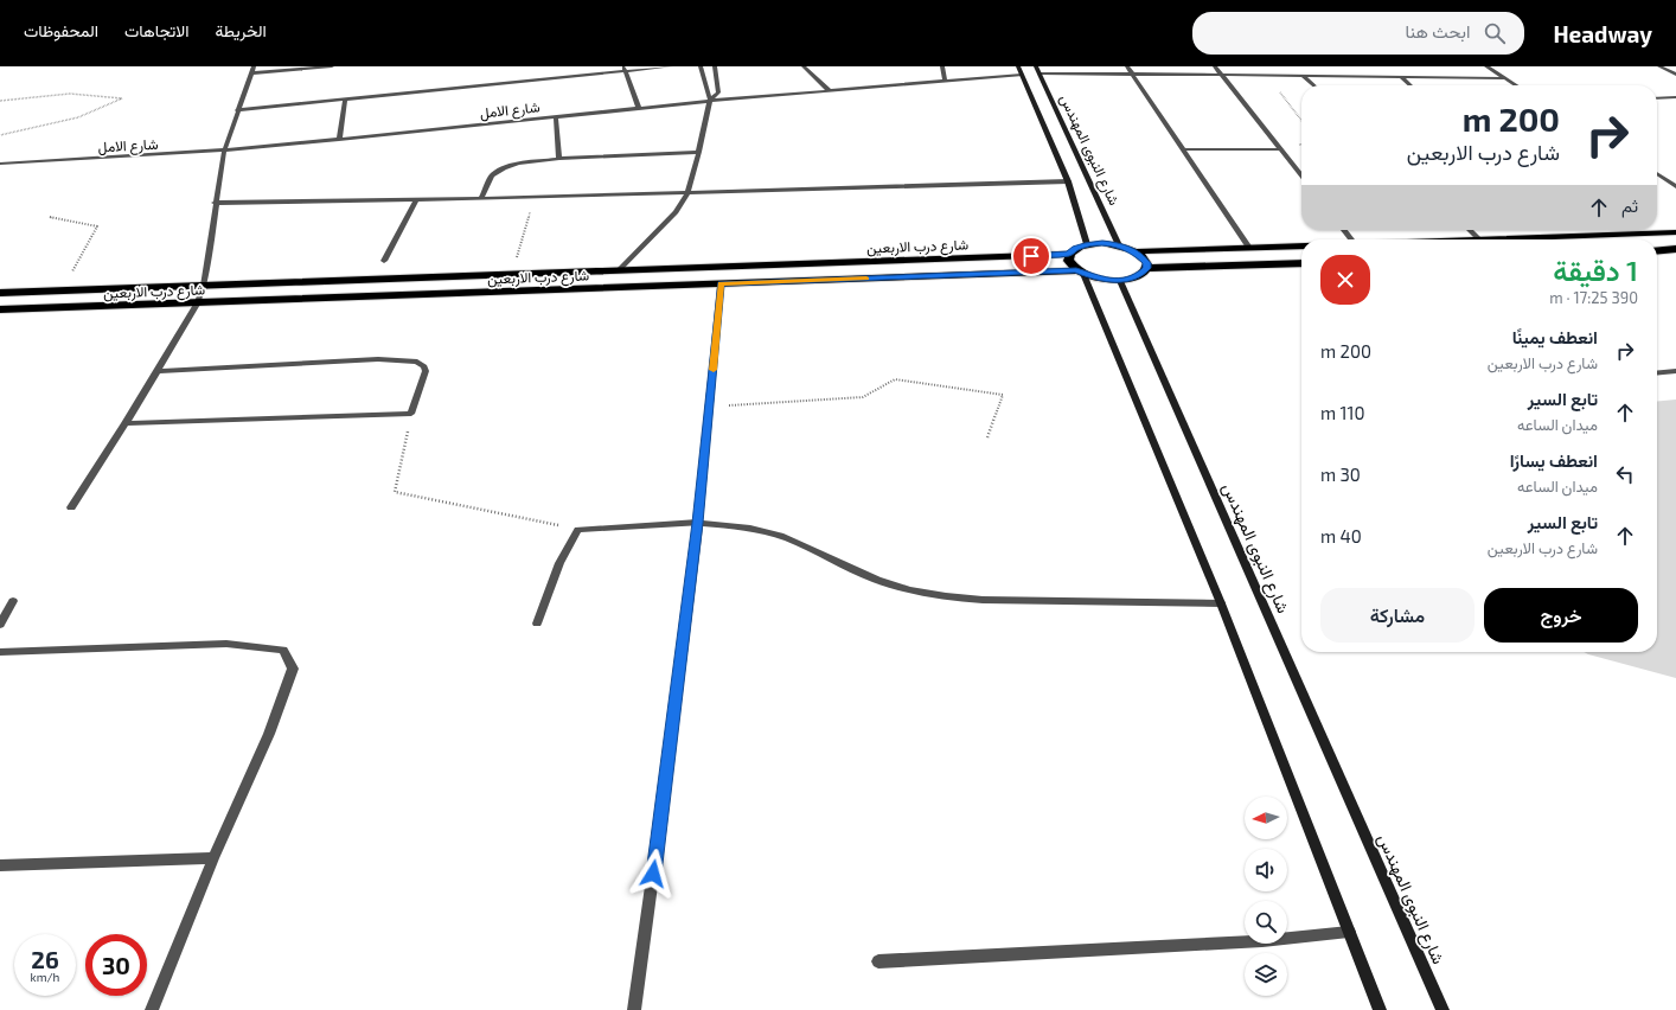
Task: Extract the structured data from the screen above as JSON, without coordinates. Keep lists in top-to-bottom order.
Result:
{
  "streets": {
    "highway": ["شارع درب الاربعين"],
    "street": ["شارع الامل", "شارع النبوى المهندس"]
  },
  "crossings": [
    ["شارع الامل", "شارع النبوى المهندس"],
    ["شارع النبوى المهندس", "شارع درب الاربعين"]
  ],
  "north": "left",
  "page": {
    "header": "Headway",
    "search": "ابحث هنا",
    "nav": ["الخريطة", "الاتجاهات", "المحفوظات"],
    "turn": ["200 m", "شارع درب الاربعين"],
    "then": "ثم",
    "heading": ["1 دقيقة", "390 m · 17:25"],
    "list": [
      {
        "name": "انعطف يمينًا",
        "note": "شارع درب الاربعين",
        "value": "200 m"
      },
      {
        "name": "تابع السير",
        "note": "ميدان الساعه",
        "value": "110 m"
      },
      {
        "name": "انعطف يسارًا",
        "note": "ميدان الساعه",
        "value": "30 m"
      },
      {
        "name": "تابع السير",
        "note": "شارع درب الاربعين",
        "value": "40 m"
      }
    ],
    "buttons": ["خروج", "مشاركة"],
    "speed": "26 km/h",
    "limit": "30"
  }
}
